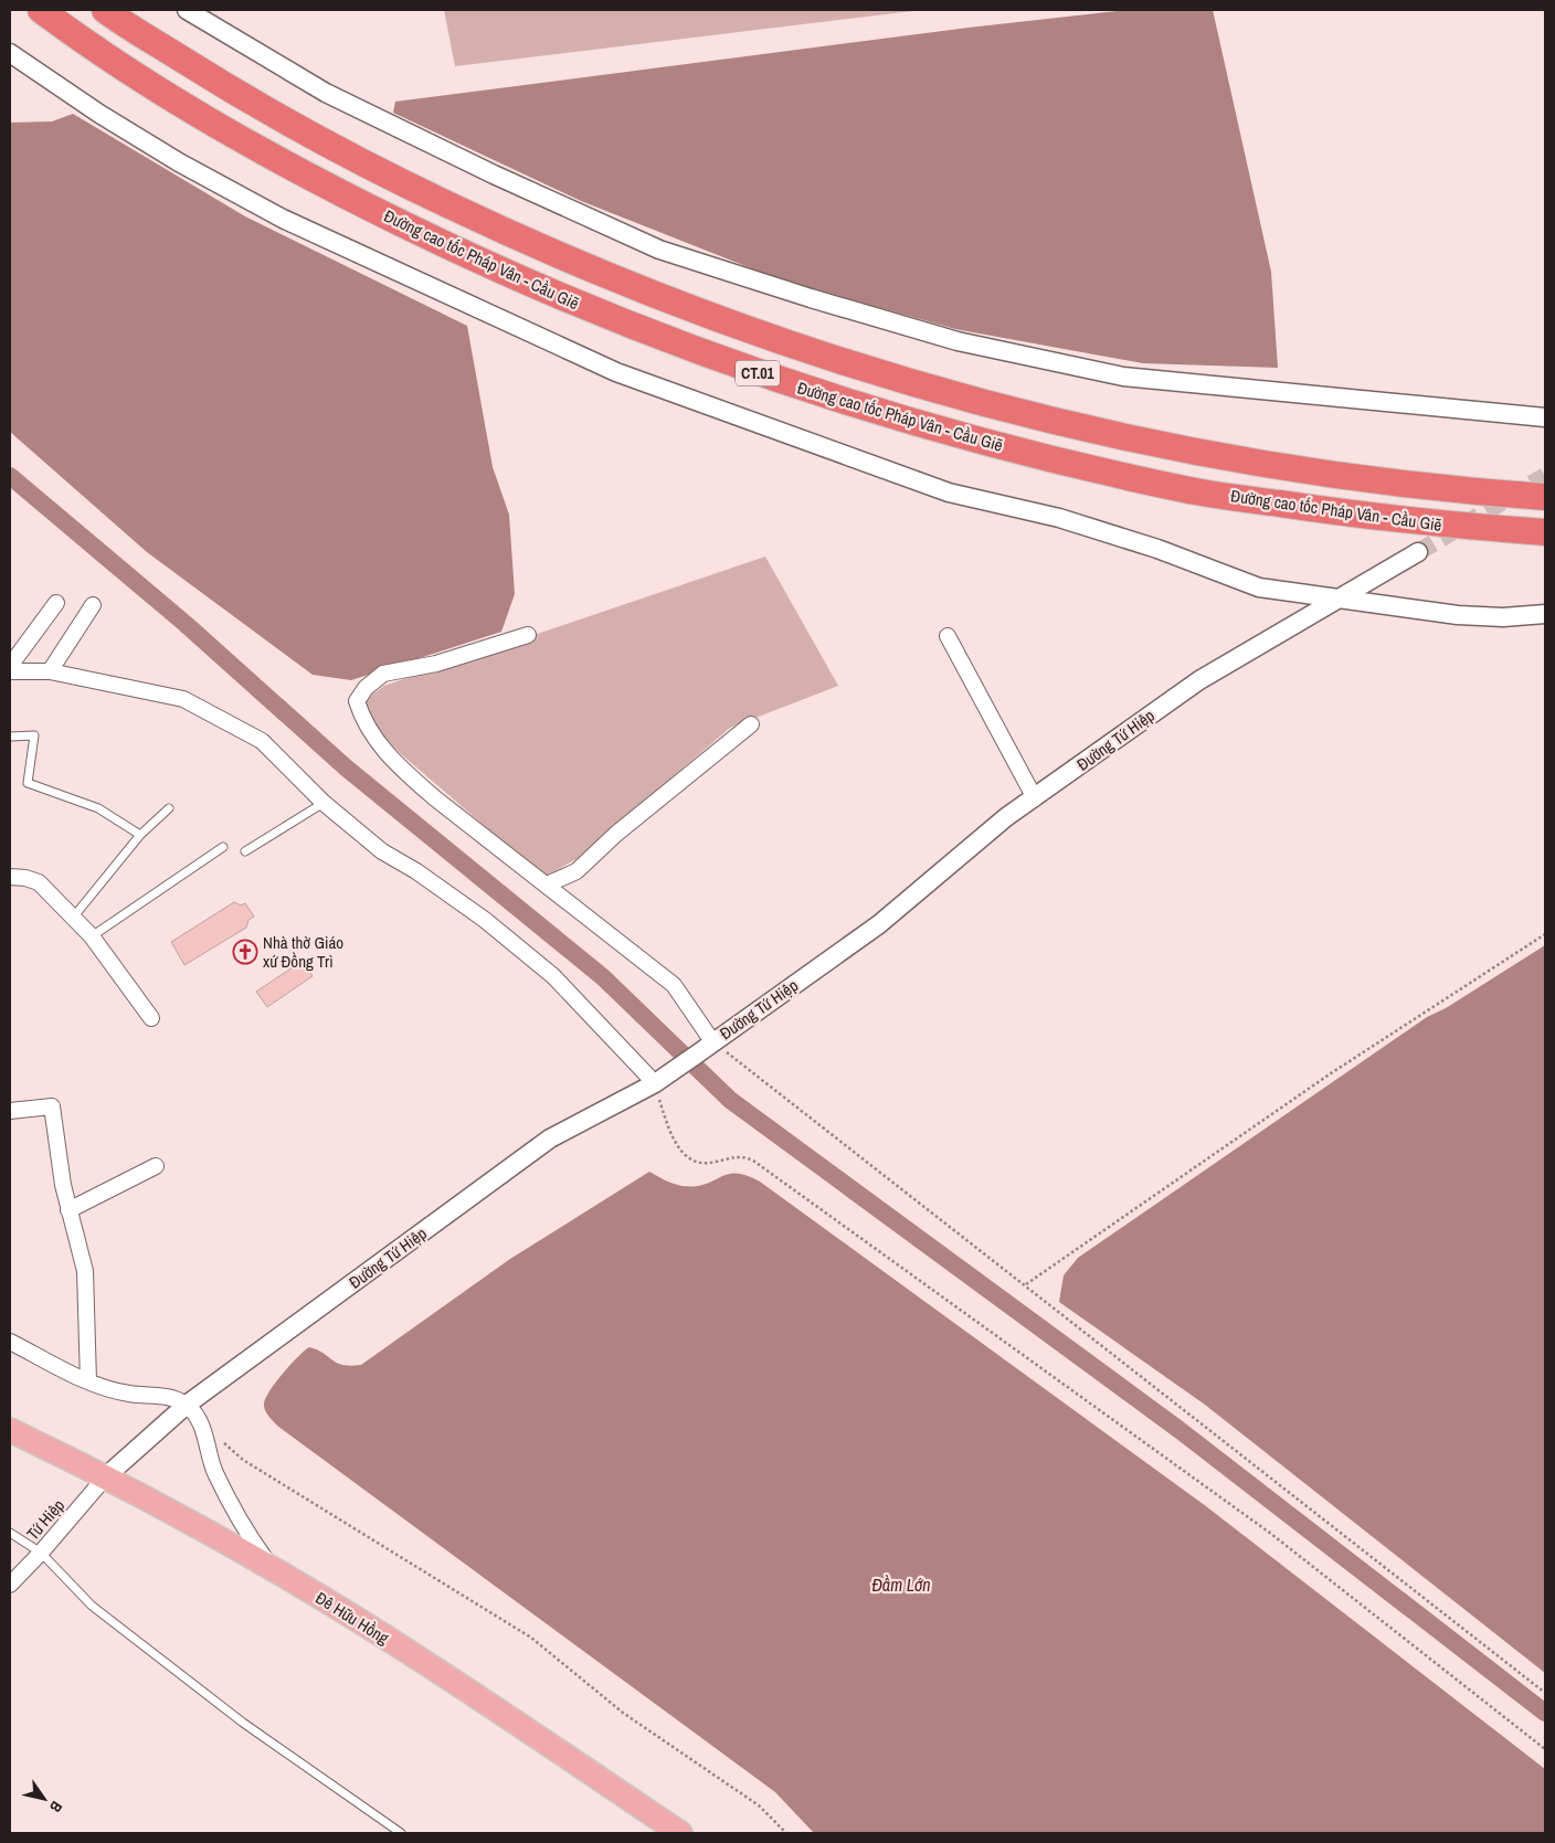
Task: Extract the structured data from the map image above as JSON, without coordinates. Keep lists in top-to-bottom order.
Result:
{
  "streets": {
    "highway": ["Đường cao tốc Pháp Vân - Cầu Giẽ", "CT.01"],
    "main road": ["Đê Hữu Hồng"],
    "street": ["Đường Tứ Hiệp", "Tứ Hiệp"]
  },
  "crossings": [
    ["Đường Tứ Hiệp", "Tứ Hiệp"],
    ["Đường Tứ Hiệp", "Đê Hữu Hồng"],
    ["Tứ Hiệp", "Đê Hữu Hồng"]
  ],
  "water": ["Đầm Lớn"],
  "places": {
    "church": ["Nhà thờ Giáo xứ Đồng Trì"]
  },
  "north": "bottom right"
}
